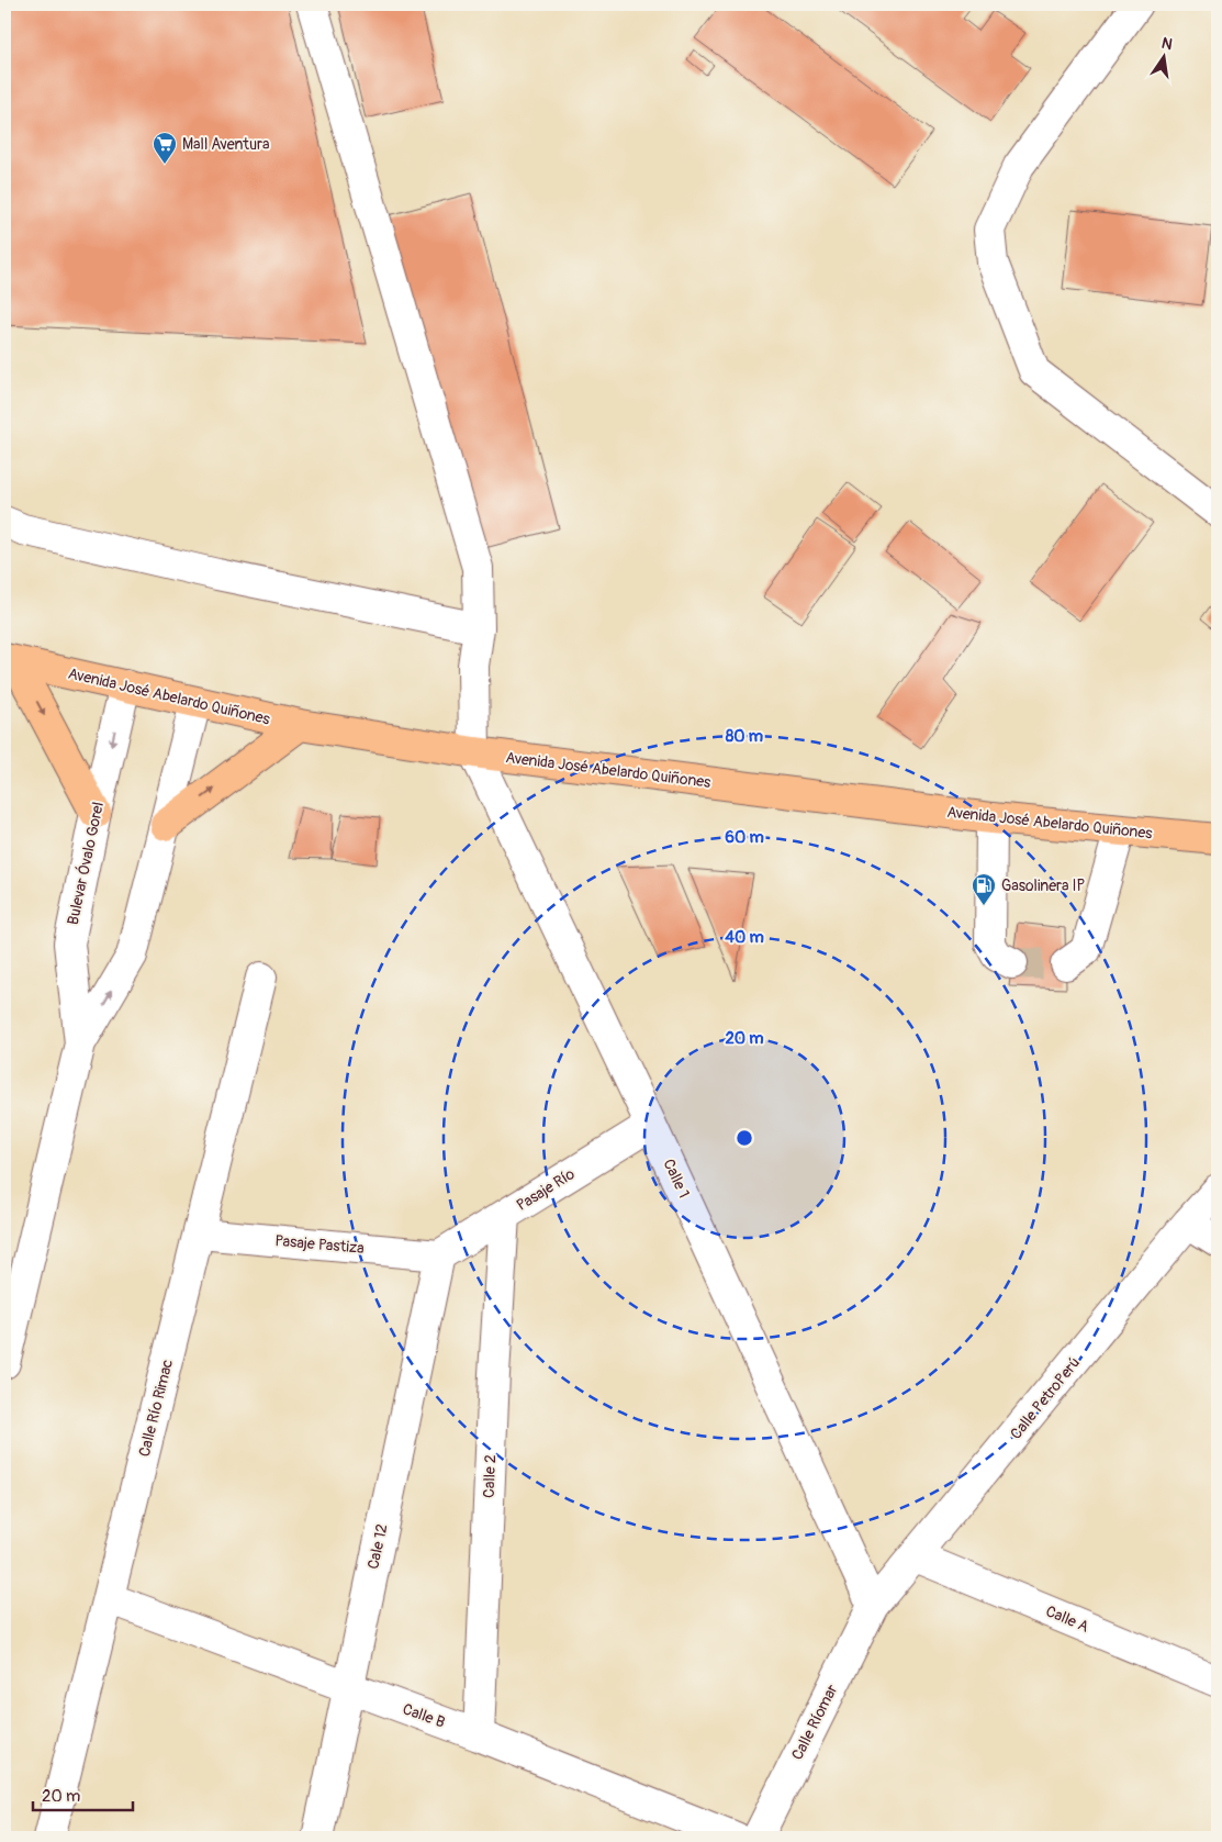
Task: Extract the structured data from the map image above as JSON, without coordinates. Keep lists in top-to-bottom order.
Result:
{
  "streets": {
    "main road": ["Avenida José Abelardo Quiñones"],
    "street": [
      "Bulevar Óvalo Gorel",
      "Calle 1",
      "Pasaje Río",
      "Pasaje Pastiza",
      "Calle PetroPerú",
      "Calle Río Rimac",
      "Calle 2",
      "Cale 12",
      "Calle A",
      "Calle B",
      "Calle Ríomar"
    ]
  },
  "crossings": [
    ["Avenida José Abelardo Quiñones", "Bulevar Óvalo Gorel"],
    ["Avenida José Abelardo Quiñones", "Calle 1"],
    ["Calle 1", "Pasaje Río"],
    ["Calle 1", "Calle PetroPerú"],
    ["Calle 1", "Calle Ríomar"],
    ["Pasaje Río", "Pasaje Pastiza"],
    ["Pasaje Río", "Calle 2"],
    ["Pasaje Río", "Cale 12"],
    ["Pasaje Pastiza", "Calle Río Rimac"],
    ["Pasaje Pastiza", "Cale 12"],
    ["Calle PetroPerú", "Calle A"],
    ["Calle PetroPerú", "Calle Ríomar"],
    ["Calle Río Rimac", "Calle B"],
    ["Calle 2", "Calle B"],
    ["Cale 12", "Calle B"]
  ],
  "places": {
    "supermarket": ["Mall Aventura"],
    "fuel station": ["Gasolinera IP"]
  },
  "scale_bar": "20 m",
  "north": "top",
  "rings": [
    "80 m",
    "60 m",
    "40 m",
    "20 m"
  ]
}
